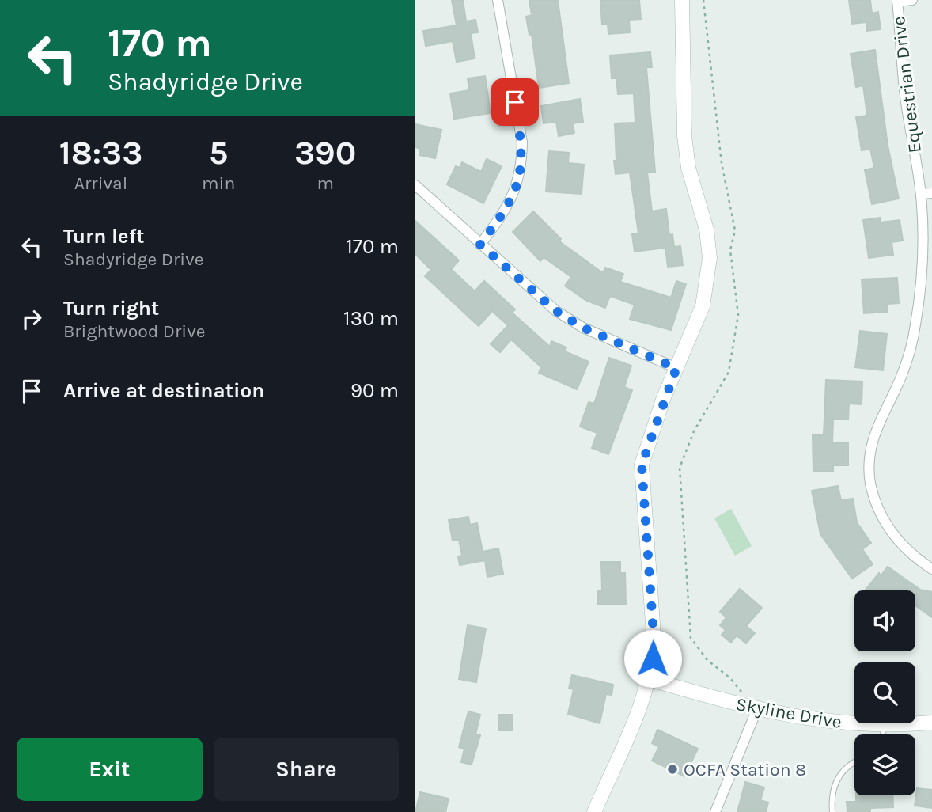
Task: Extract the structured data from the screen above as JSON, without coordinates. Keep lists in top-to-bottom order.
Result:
{
  "streets": {
    "street": ["Equestrian Drive", "Skyline Drive"]
  },
  "places": ["OCFA Station 8"],
  "page": {
    "turn": ["170 m", "Shadyridge Drive"],
    "eta": [
      "18:33",
      "Arrival",
      "5",
      "min",
      "390",
      "m"
    ],
    "list": [
      {
        "name": "Turn left",
        "note": "Shadyridge Drive",
        "value": "170 m"
      },
      {
        "name": "Turn right",
        "note": "Brightwood Drive",
        "value": "130 m"
      },
      {
        "name": "Arrive at destination",
        "value": "90 m"
      }
    ],
    "buttons": ["Exit", "Share"]
  }
}
